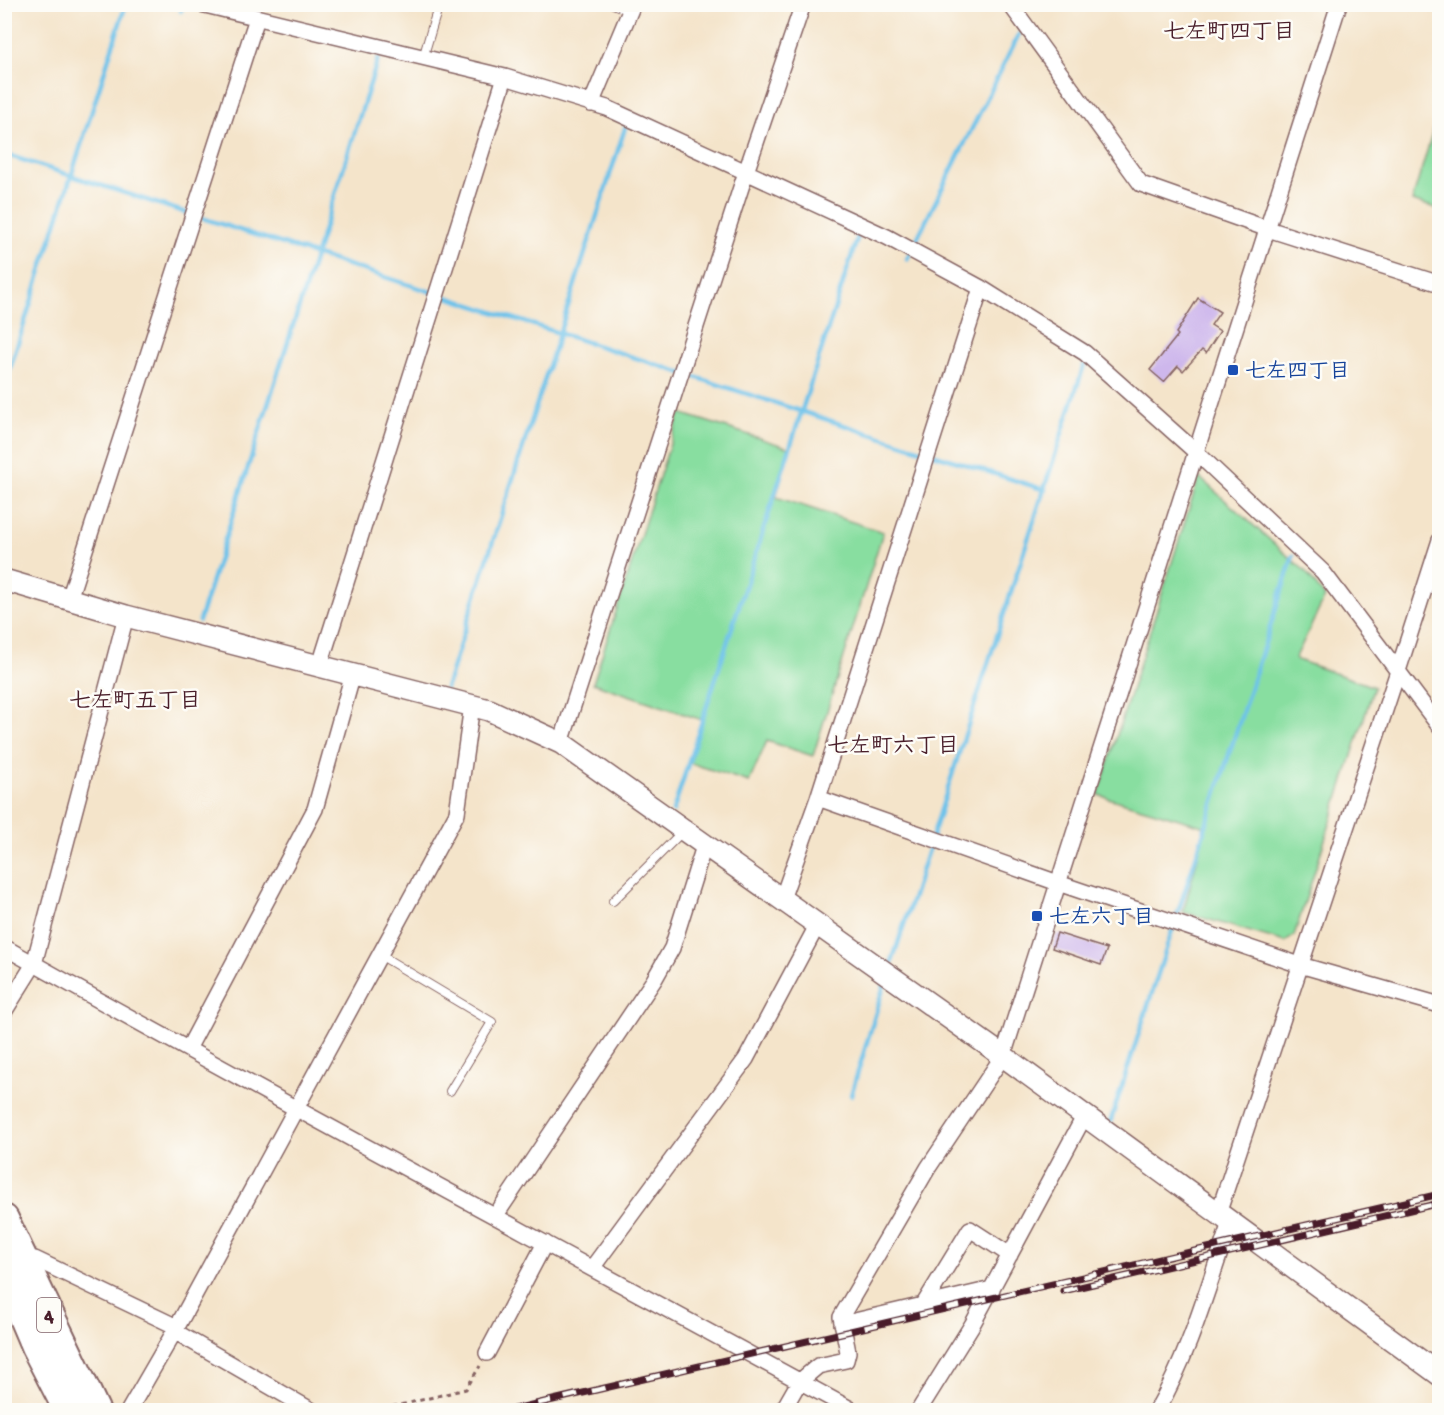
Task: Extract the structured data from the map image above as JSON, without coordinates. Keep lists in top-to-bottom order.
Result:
{
  "streets": {
    "highway": ["4"]
  },
  "districts": ["七左町四丁目", "七左町五丁目", "七左町六丁目"],
  "places": {
    "transit": ["七左四丁目", "七左六丁目"]
  }
}
